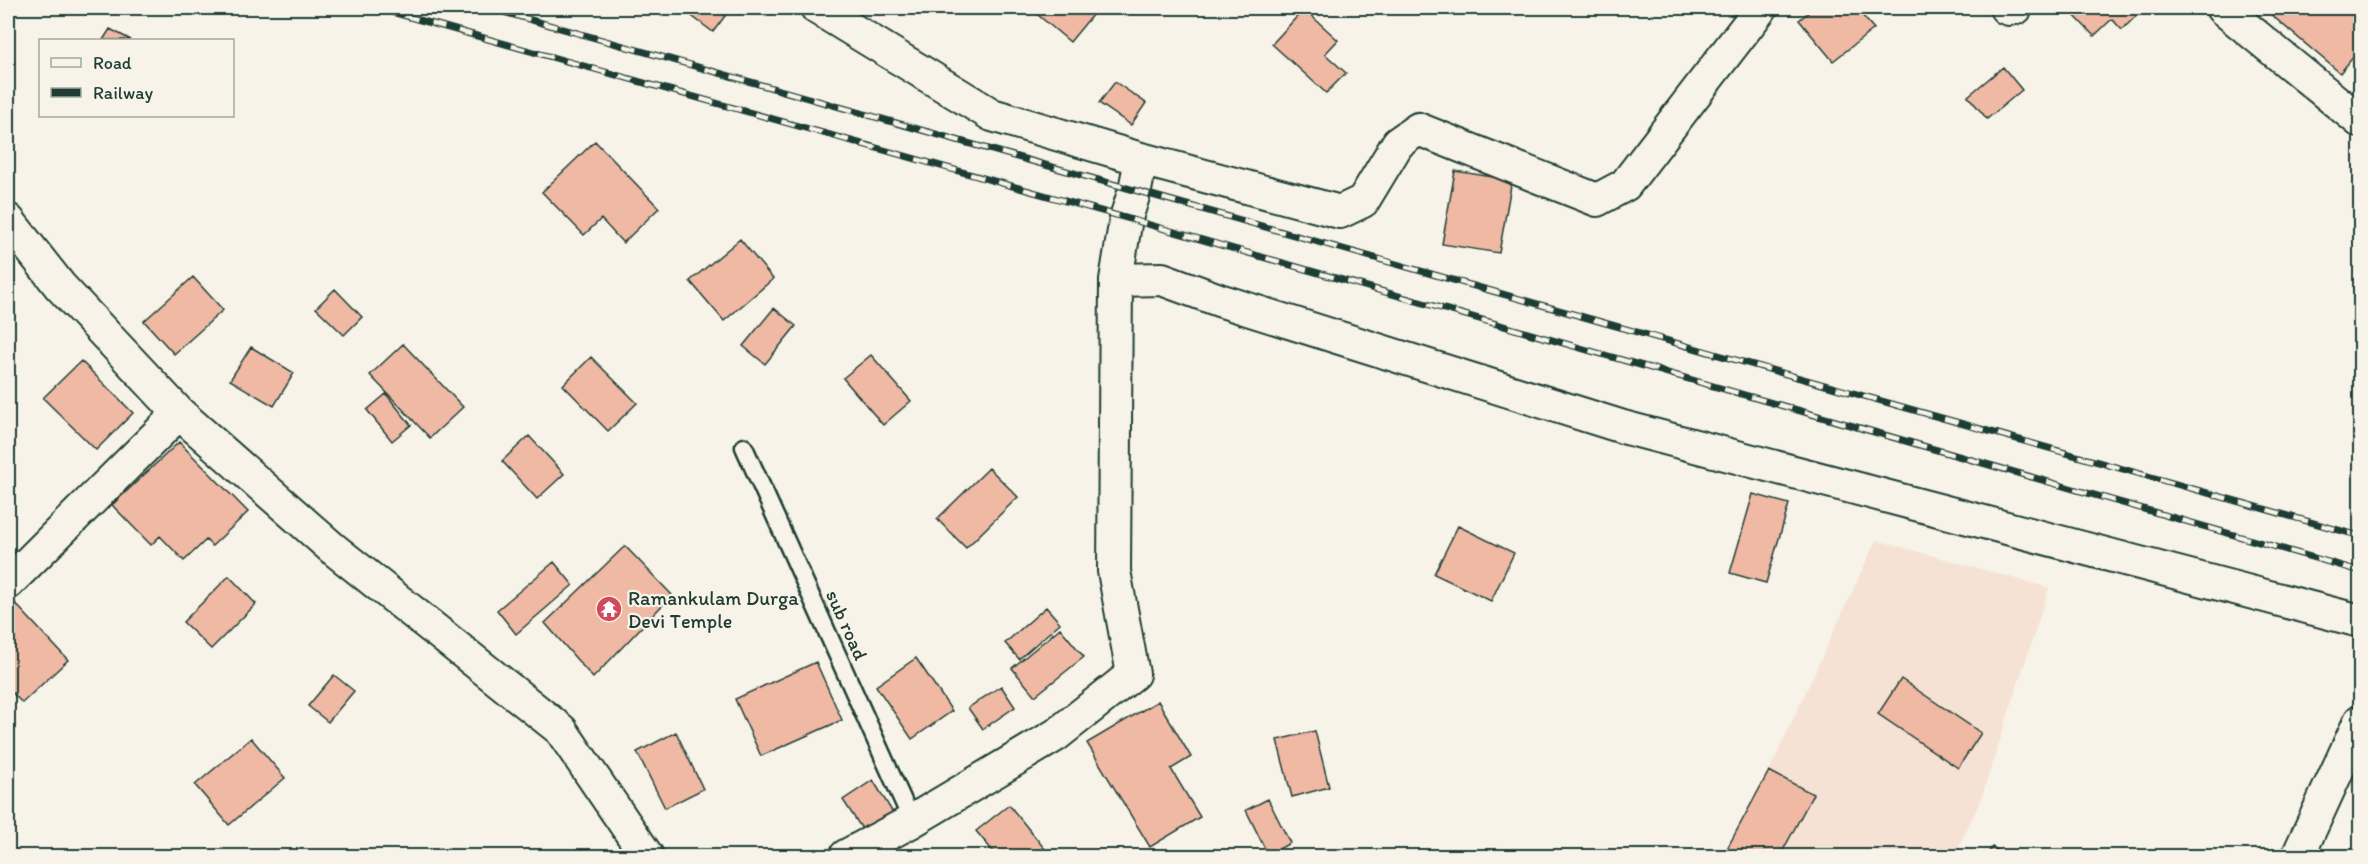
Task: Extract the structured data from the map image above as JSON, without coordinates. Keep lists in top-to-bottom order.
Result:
{
  "streets": {
    "lane": ["sub road"]
  },
  "places": {
    "temple": ["Ramankulam Durga Devi Temple"]
  },
  "legend": ["Road", "Railway"]
}
